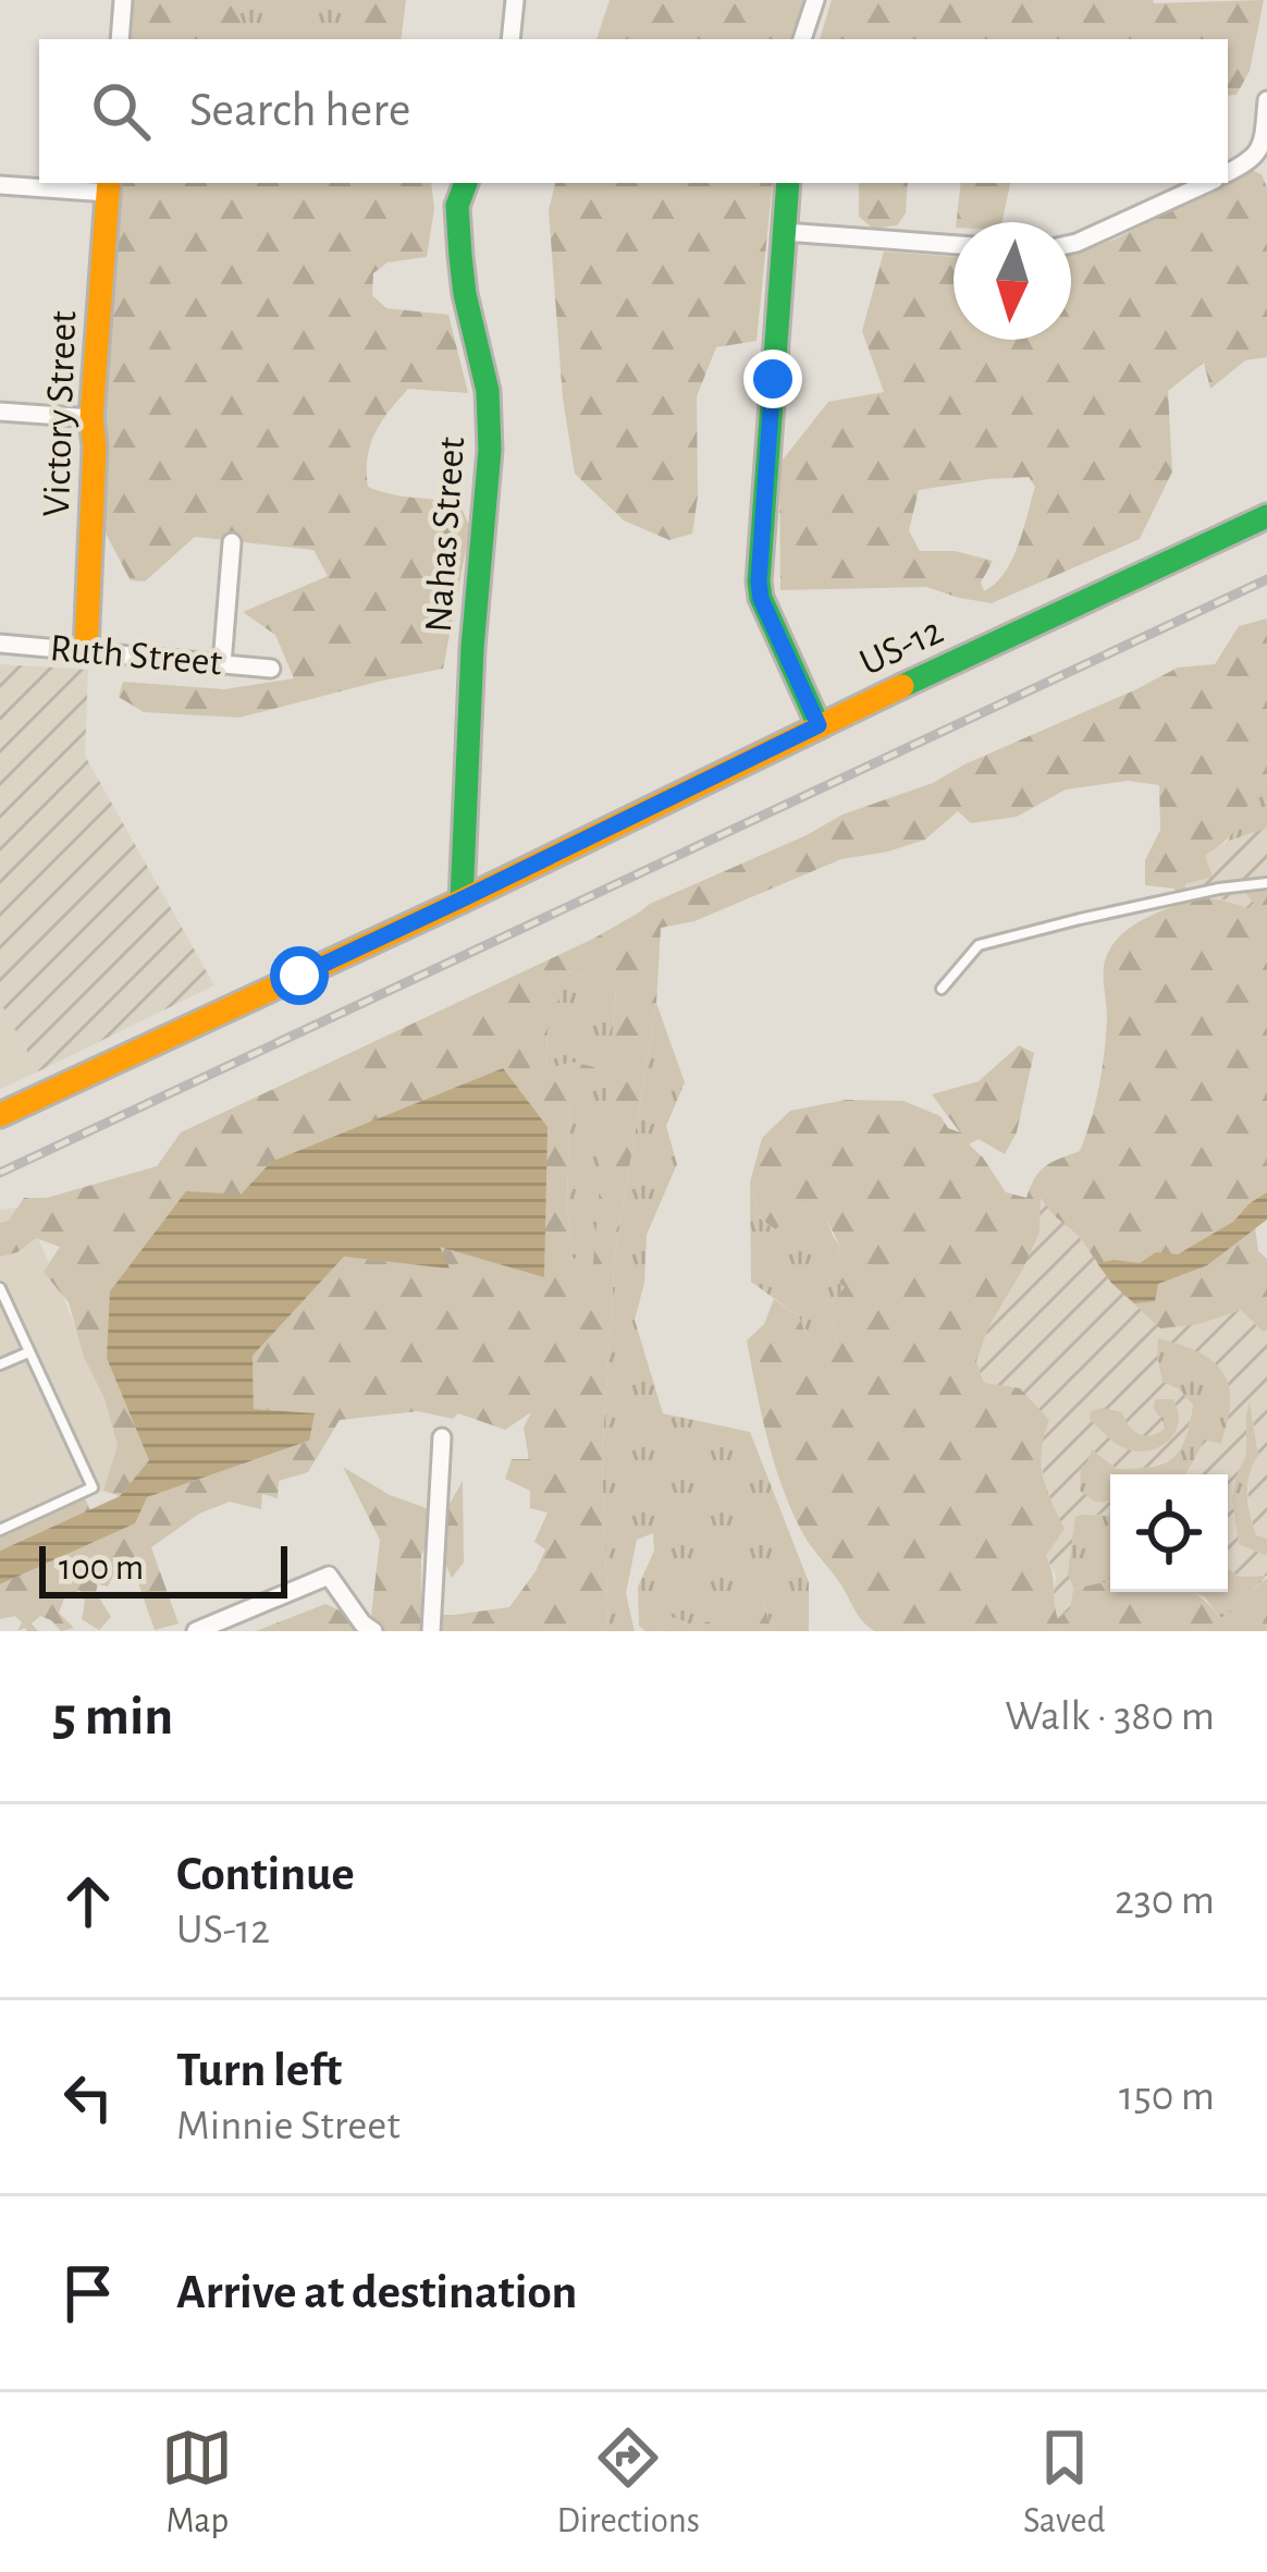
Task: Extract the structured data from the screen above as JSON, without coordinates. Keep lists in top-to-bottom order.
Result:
{
  "streets": {
    "street": [
      "Victory Street",
      "Nahas Street",
      "US-12",
      "Ruth Street"
    ]
  },
  "crossings": [
    ["Victory Street", "Ruth Street"],
    ["Nahas Street", "US-12"]
  ],
  "scale_bar": "100 m",
  "north": "bottom",
  "page": {
    "search": "Search here",
    "scale": "100 m",
    "heading": ["5 min", "Walk · 380 m"],
    "list": [
      ["Continue", "US-12", "230 m"],
      ["Turn left", "Minnie Street", "150 m"],
      "Arrive at destination"
    ],
    "nav": ["Map", "Directions", "Saved"]
  }
}
